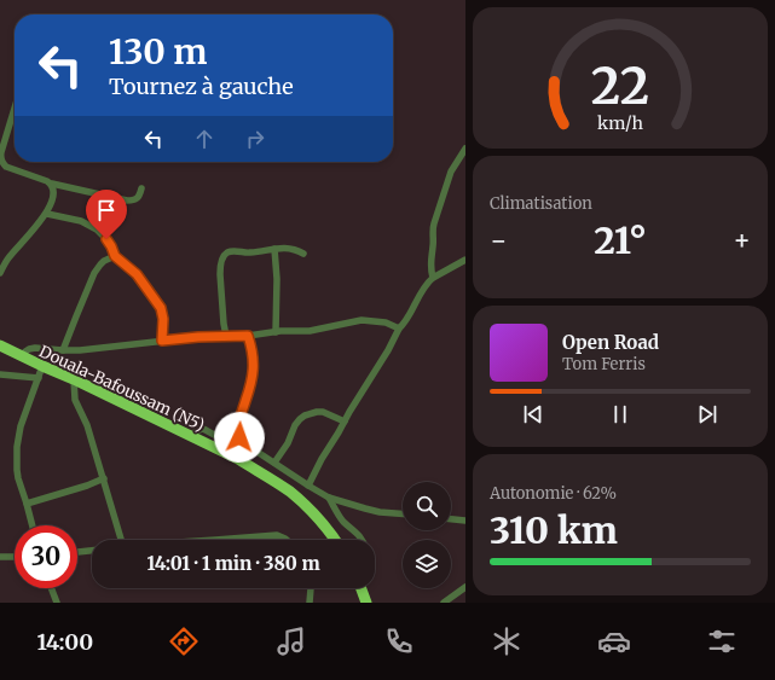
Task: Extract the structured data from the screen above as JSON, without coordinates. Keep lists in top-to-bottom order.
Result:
{
  "streets": {
    "highway": ["Douala-Bafoussam (N5)"]
  },
  "page": {
    "turn": ["130 m", "Tournez à gauche"],
    "tile": [
      "Climatisation",
      ["Autonomie · 62%", "310 km"]
    ],
    "heat": ["−", "21°", "+"],
    "song": ["Open Road", "Tom Ferris"],
    "limit": "30",
    "trip": "14:01 · 1 min · 380 m",
    "tabs": "14:00",
    "gauge": ["22", "km/h"]
  }
}
